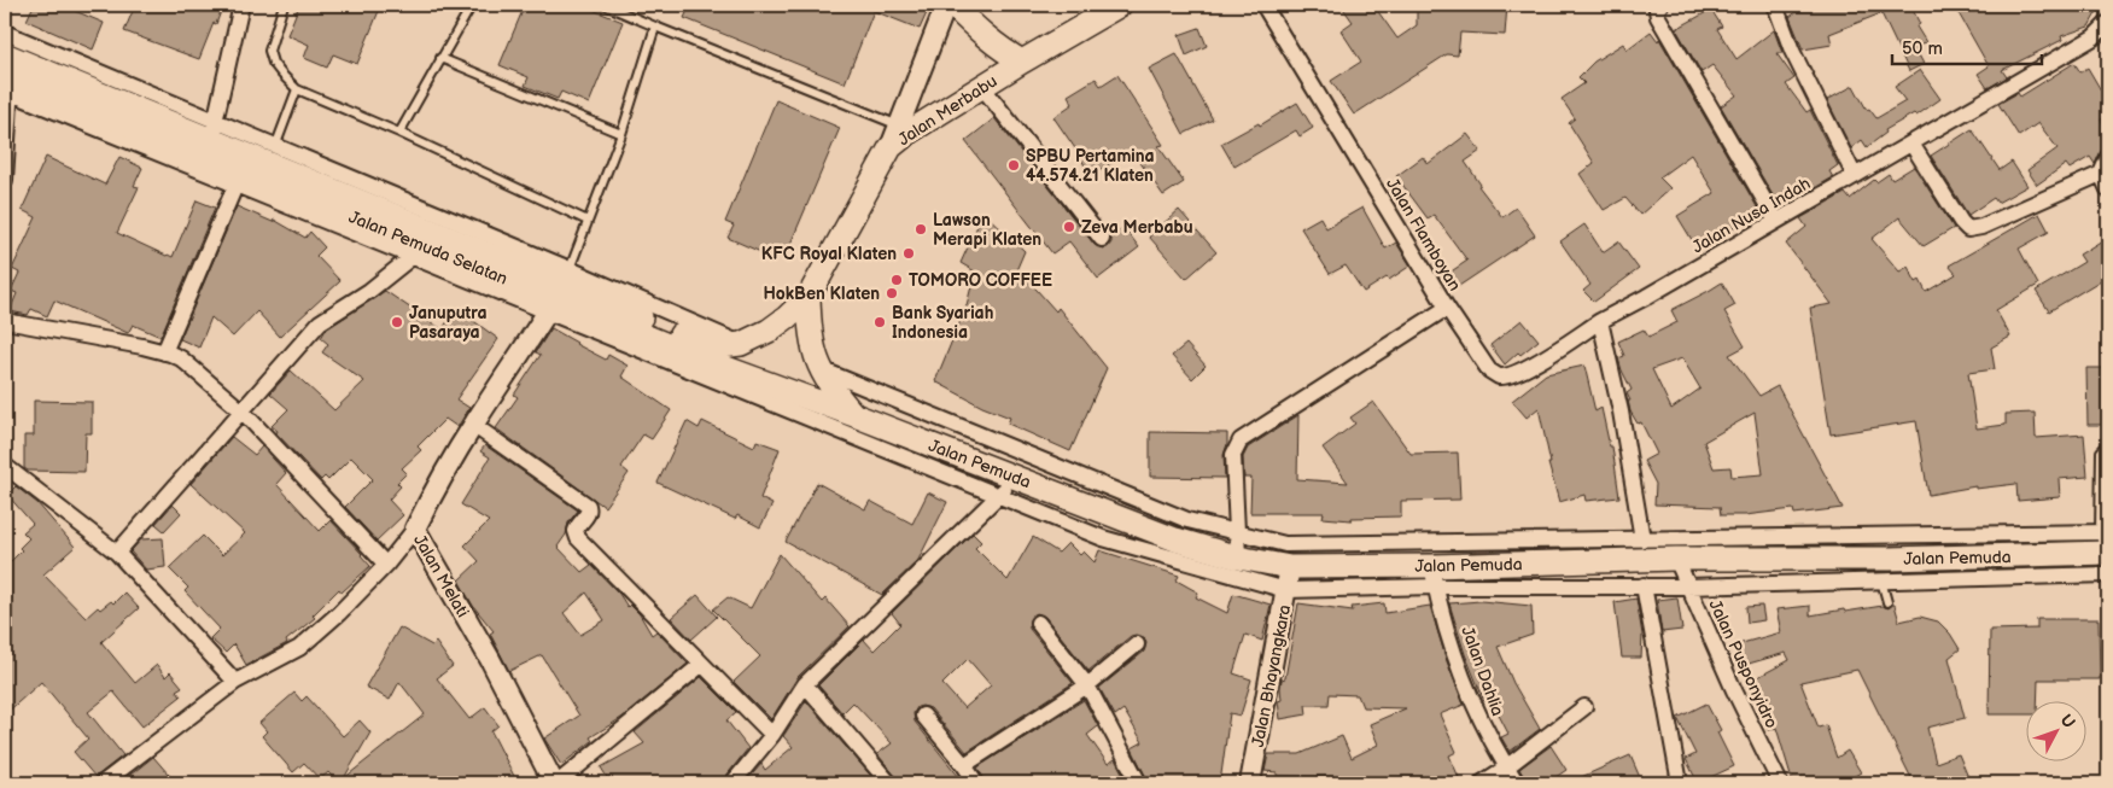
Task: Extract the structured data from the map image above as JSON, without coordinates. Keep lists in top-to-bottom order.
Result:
{
  "streets": {
    "main road": ["Jalan Merbabu", "Jalan Pemuda Selatan", "Jalan Pemuda"],
    "street": [
      "Jalan Nusa Indah",
      "Jalan Flamboyan",
      "Jalan Melati",
      "Jalan Pusponyidro",
      "Jalan Dahlia",
      "Jalan Bhayangkara"
    ]
  },
  "crossings": [
    ["Jalan Nusa Indah", "Jalan Flamboyan"],
    ["Jalan Pemuda Selatan", "Jalan Pemuda"],
    ["Jalan Pemuda Selatan", "Jalan Melati"],
    ["Jalan Pemuda", "Jalan Pusponyidro"],
    ["Jalan Pemuda", "Jalan Dahlia"],
    ["Jalan Pemuda", "Jalan Bhayangkara"]
  ],
  "places": [
    "SPBU Pertamina 44.574.21 Klaten",
    "Zeva Merbabu",
    "Lawson Merapi Klaten",
    "KFC Royal Klaten",
    "TOMORO COFFEE",
    "HokBen Klaten",
    "Januputra Pasaraya",
    "Bank Syariah Indonesia"
  ],
  "scale_bar": "50 m",
  "north": "top right"
}
